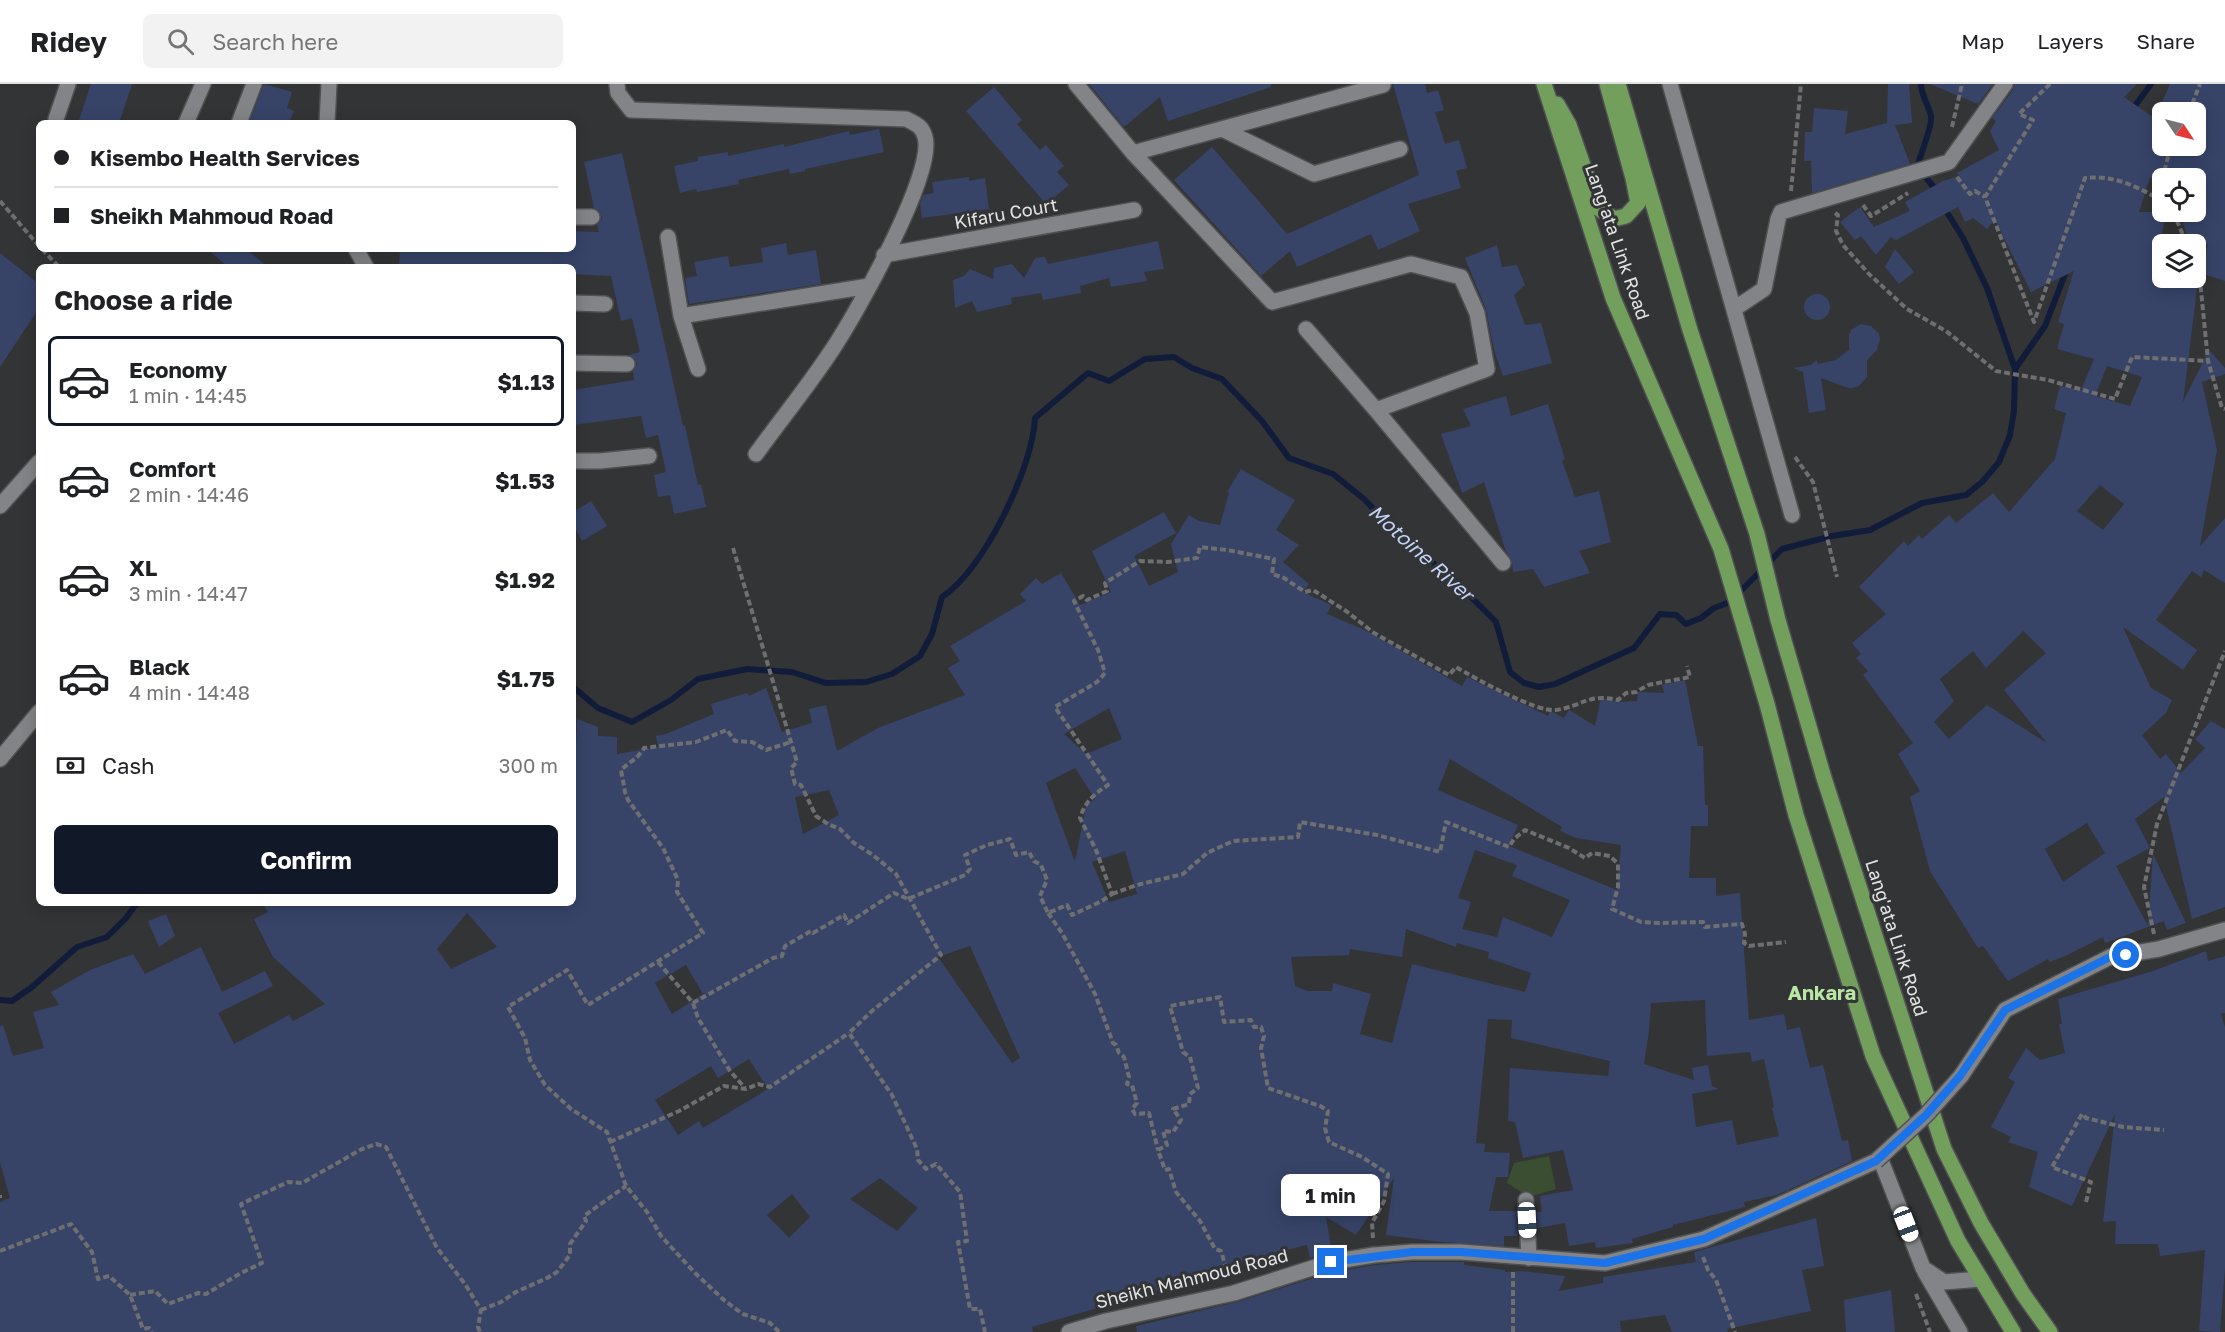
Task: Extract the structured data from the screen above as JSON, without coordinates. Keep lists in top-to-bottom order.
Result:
{
  "streets": {
    "main road": ["Lang'ata Link Road"],
    "street": ["Kifaru Court", "Sheikh Mahmoud Road"]
  },
  "districts": ["Ankara"],
  "water": ["Motoine River"],
  "north": "bottom right",
  "page": {
    "header": "Ridey",
    "search": "Search here",
    "nav": ["Map", "Layers", "Share"],
    "banner": ["Kisembo Health Services", "Sheikh Mahmoud Road"],
    "heading": "Choose a ride",
    "list": [
      {
        "name": "Economy",
        "note": "1 min · 14:45",
        "value": "$1.13"
      },
      {
        "name": "Comfort",
        "note": "2 min · 14:46",
        "value": "$1.53"
      },
      {
        "name": "XL",
        "note": "3 min · 14:47",
        "value": "$1.92"
      },
      {
        "name": "Black",
        "note": "4 min · 14:48",
        "value": "$1.75"
      }
    ],
    "pay": ["Cash", "300 m"],
    "buttons": "Confirm",
    "bubble": "1 min"
  }
}
